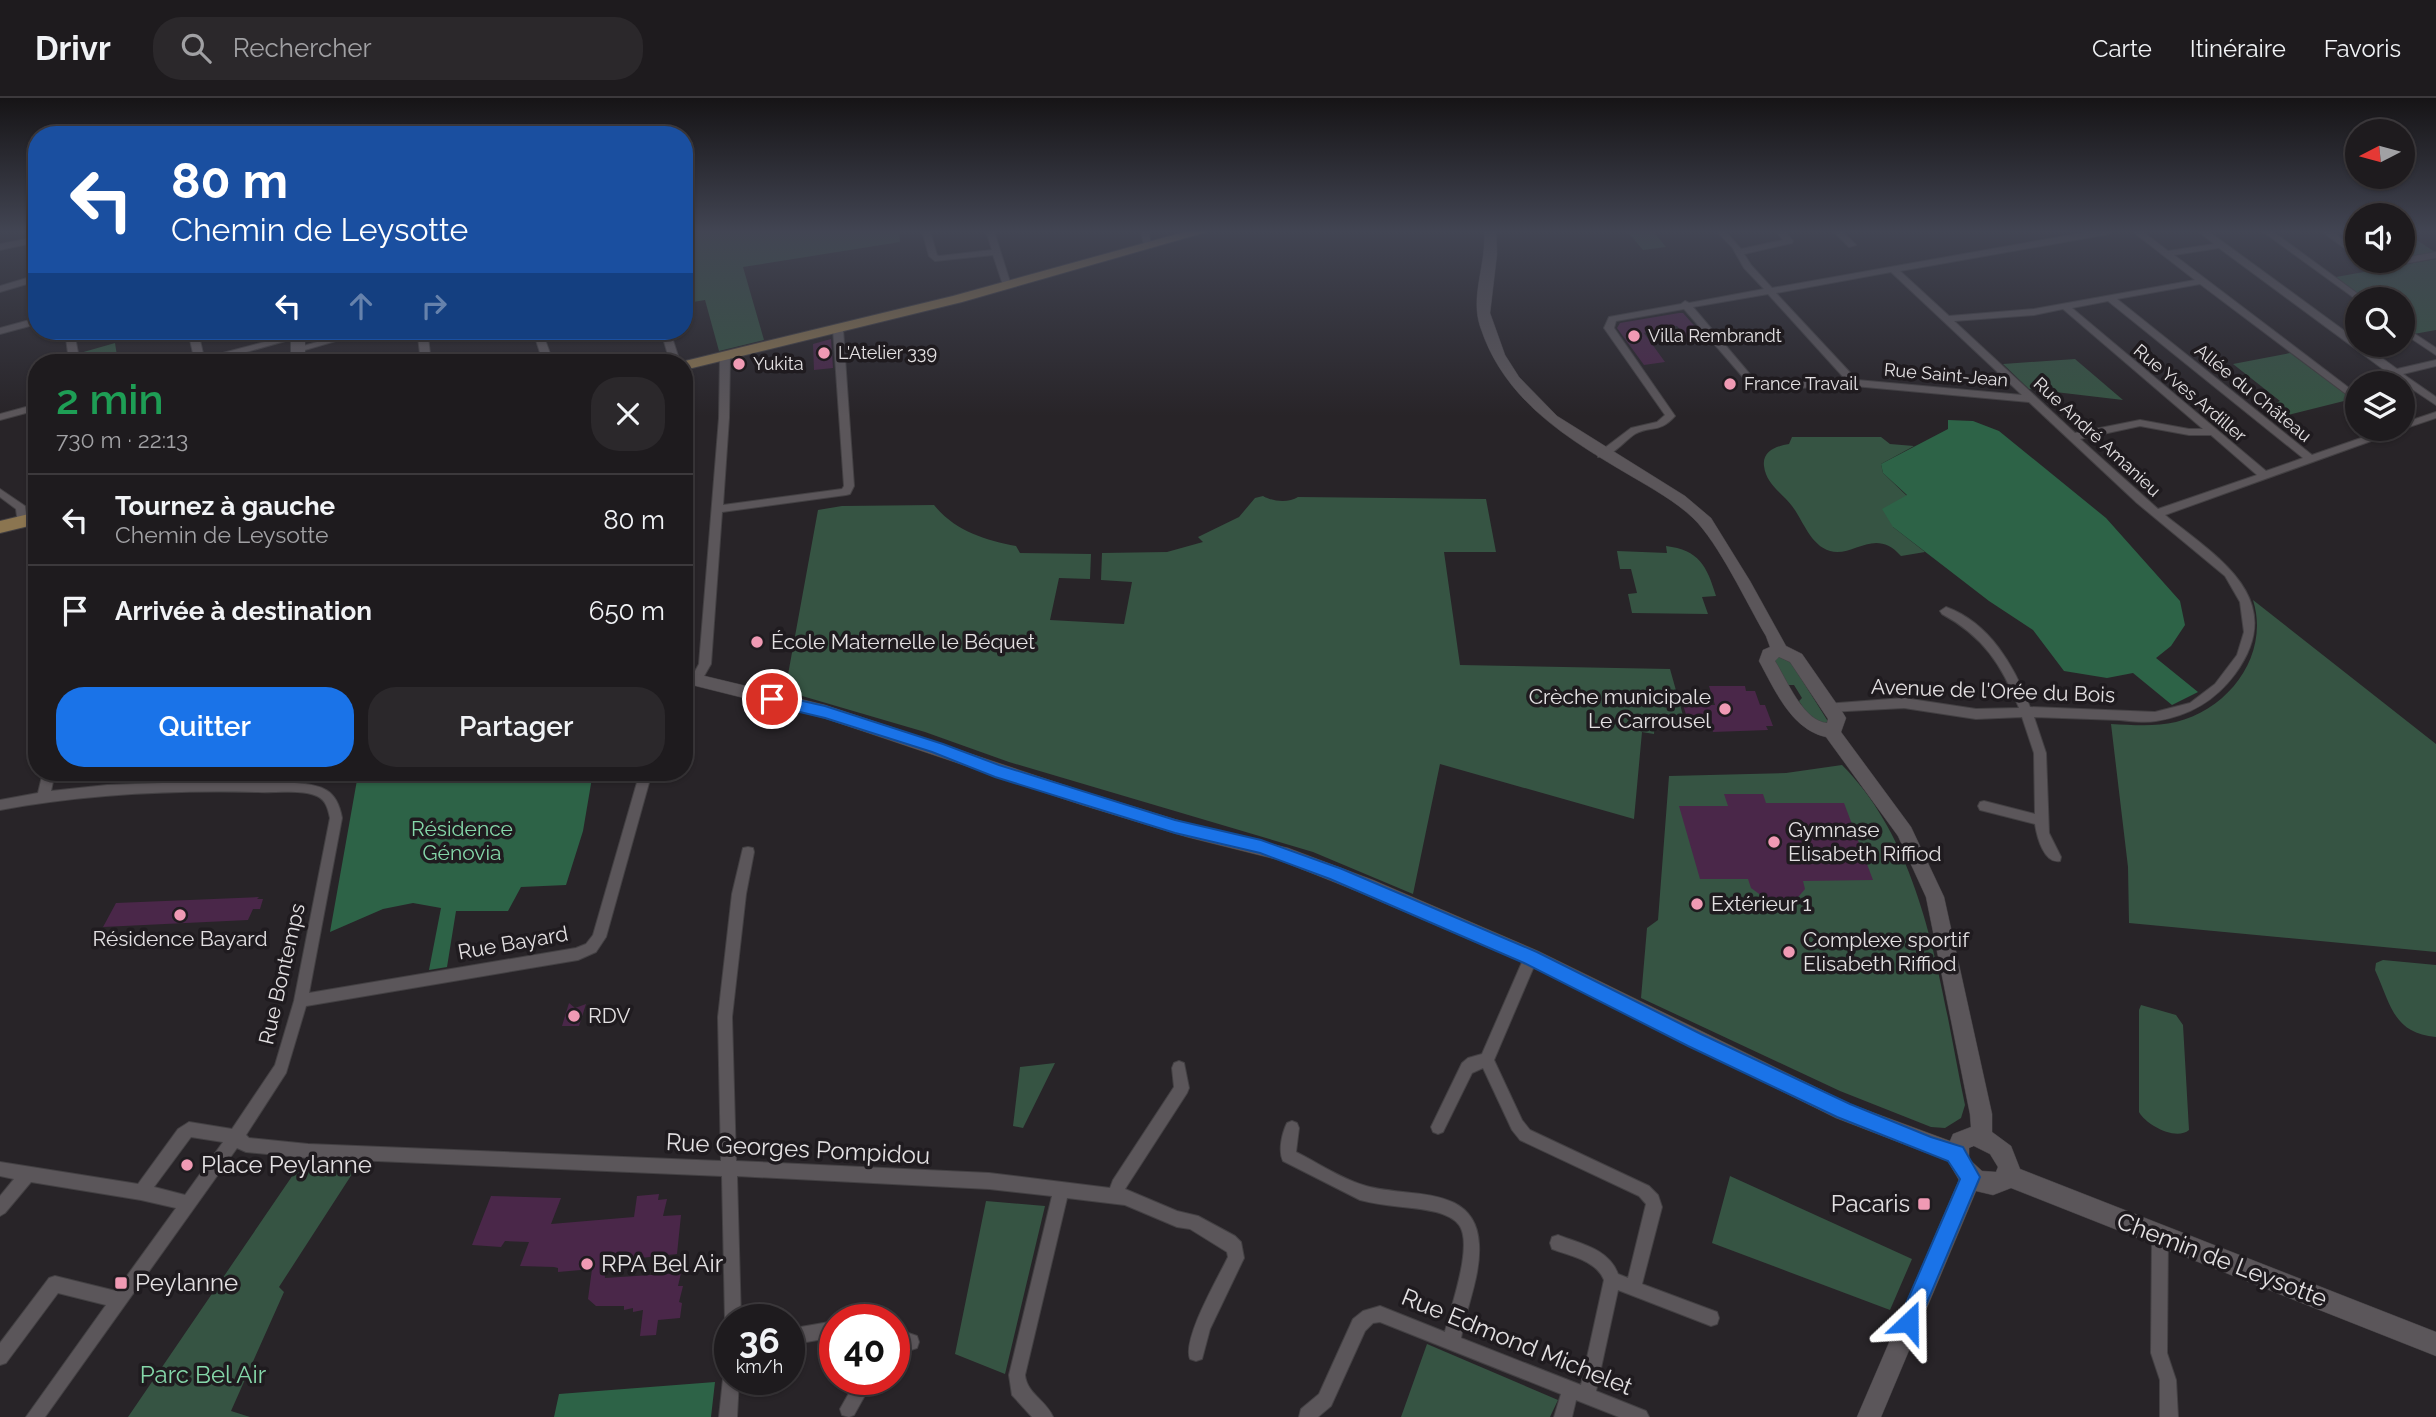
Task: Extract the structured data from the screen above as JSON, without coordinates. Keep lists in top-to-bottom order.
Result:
{
  "streets": {
    "street": [
      "Rue Saint-Jean",
      "Rue Yves Ardiller",
      "Allée du Château",
      "Rue André Amanieu",
      "Avenue de l'Orée du Bois",
      "Rue Bayard",
      "Rue Bontemps",
      "Rue Georges Pompidou",
      "Chemin de Leysotte",
      "Rue Edmond Michelet"
    ]
  },
  "crossings": [
    ["Rue Saint-Jean", "Rue André Amanieu"],
    ["Rue André Amanieu", "Avenue de l'Orée du Bois"],
    ["Rue Bayard", "Rue Bontemps"],
    ["Rue Bontemps", "Rue Georges Pompidou"]
  ],
  "parks": ["Résidence Génovia", "Parc Bel Air"],
  "places": {
    "other": [
      "Villa Rembrandt",
      "L'Atelier 339",
      "Yukita",
      "France Travail",
      "École Maternelle le Béquet",
      "Crèche municipale Le Carrousel",
      "Gymnase Elisabeth Riffiod",
      "Extérieur 1",
      "Résidence Bayard",
      "Complexe sportif Elisabeth Riffiod",
      "RDV",
      "Place Peylanne",
      "RPA Bel Air"
    ],
    "transit": ["Pacaris", "Peylanne"]
  },
  "north": "left",
  "page": {
    "header": "Drivr",
    "search": "Rechercher",
    "nav": ["Carte", "Itinéraire", "Favoris"],
    "turn": ["80 m", "Chemin de Leysotte"],
    "heading": ["2 min", "730 m · 22:13"],
    "list": [
      {
        "name": "Tournez à gauche",
        "note": "Chemin de Leysotte",
        "value": "80 m"
      },
      {
        "name": "Arrivée à destination",
        "value": "650 m"
      }
    ],
    "buttons": ["Quitter", "Partager"],
    "speed": "36 km/h",
    "limit": "40"
  }
}
